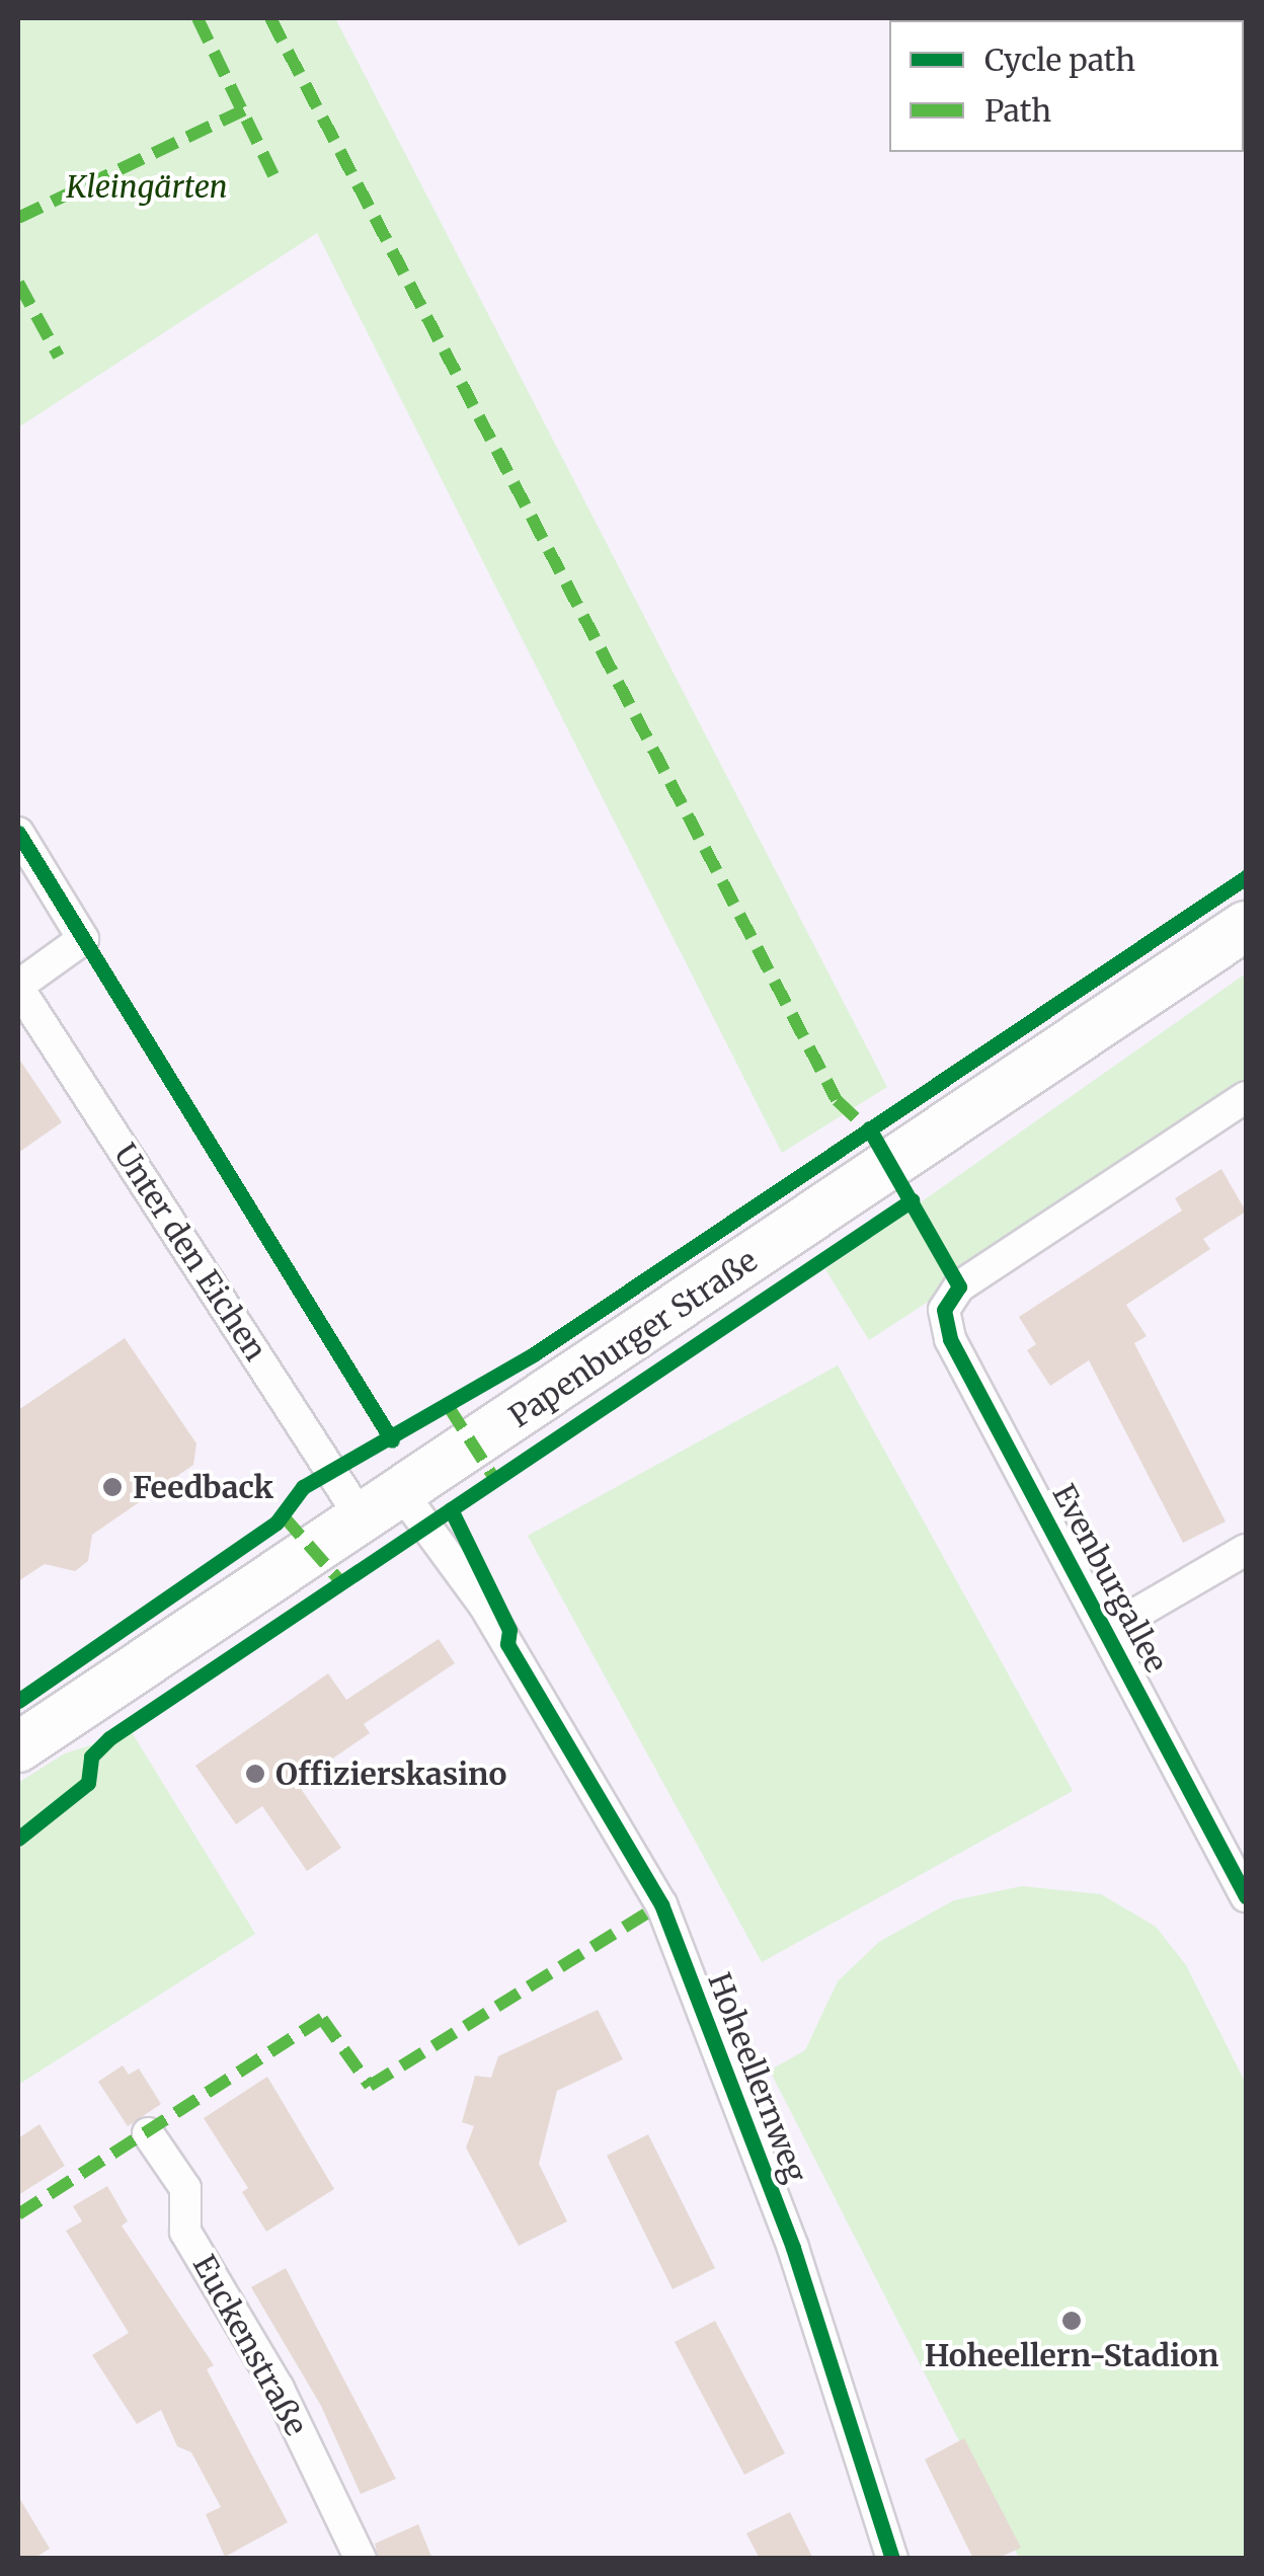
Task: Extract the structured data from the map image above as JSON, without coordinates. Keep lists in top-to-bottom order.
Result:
{
  "streets": {
    "main road": ["Papenburger Straße"],
    "street": [
      "Unter den Eichen",
      "Evenburgallee",
      "Hoheellernweg",
      "Euckenstraße"
    ]
  },
  "crossings": [
    ["Unter den Eichen", "Papenburger Straße"],
    ["Papenburger Straße", "Hoheellernweg"]
  ],
  "parks": ["Kleingärten"],
  "places": ["Feedback", "Offizierskasino", "Hoheellern-Stadion"],
  "legend": ["Cycle path", "Path"]
}
